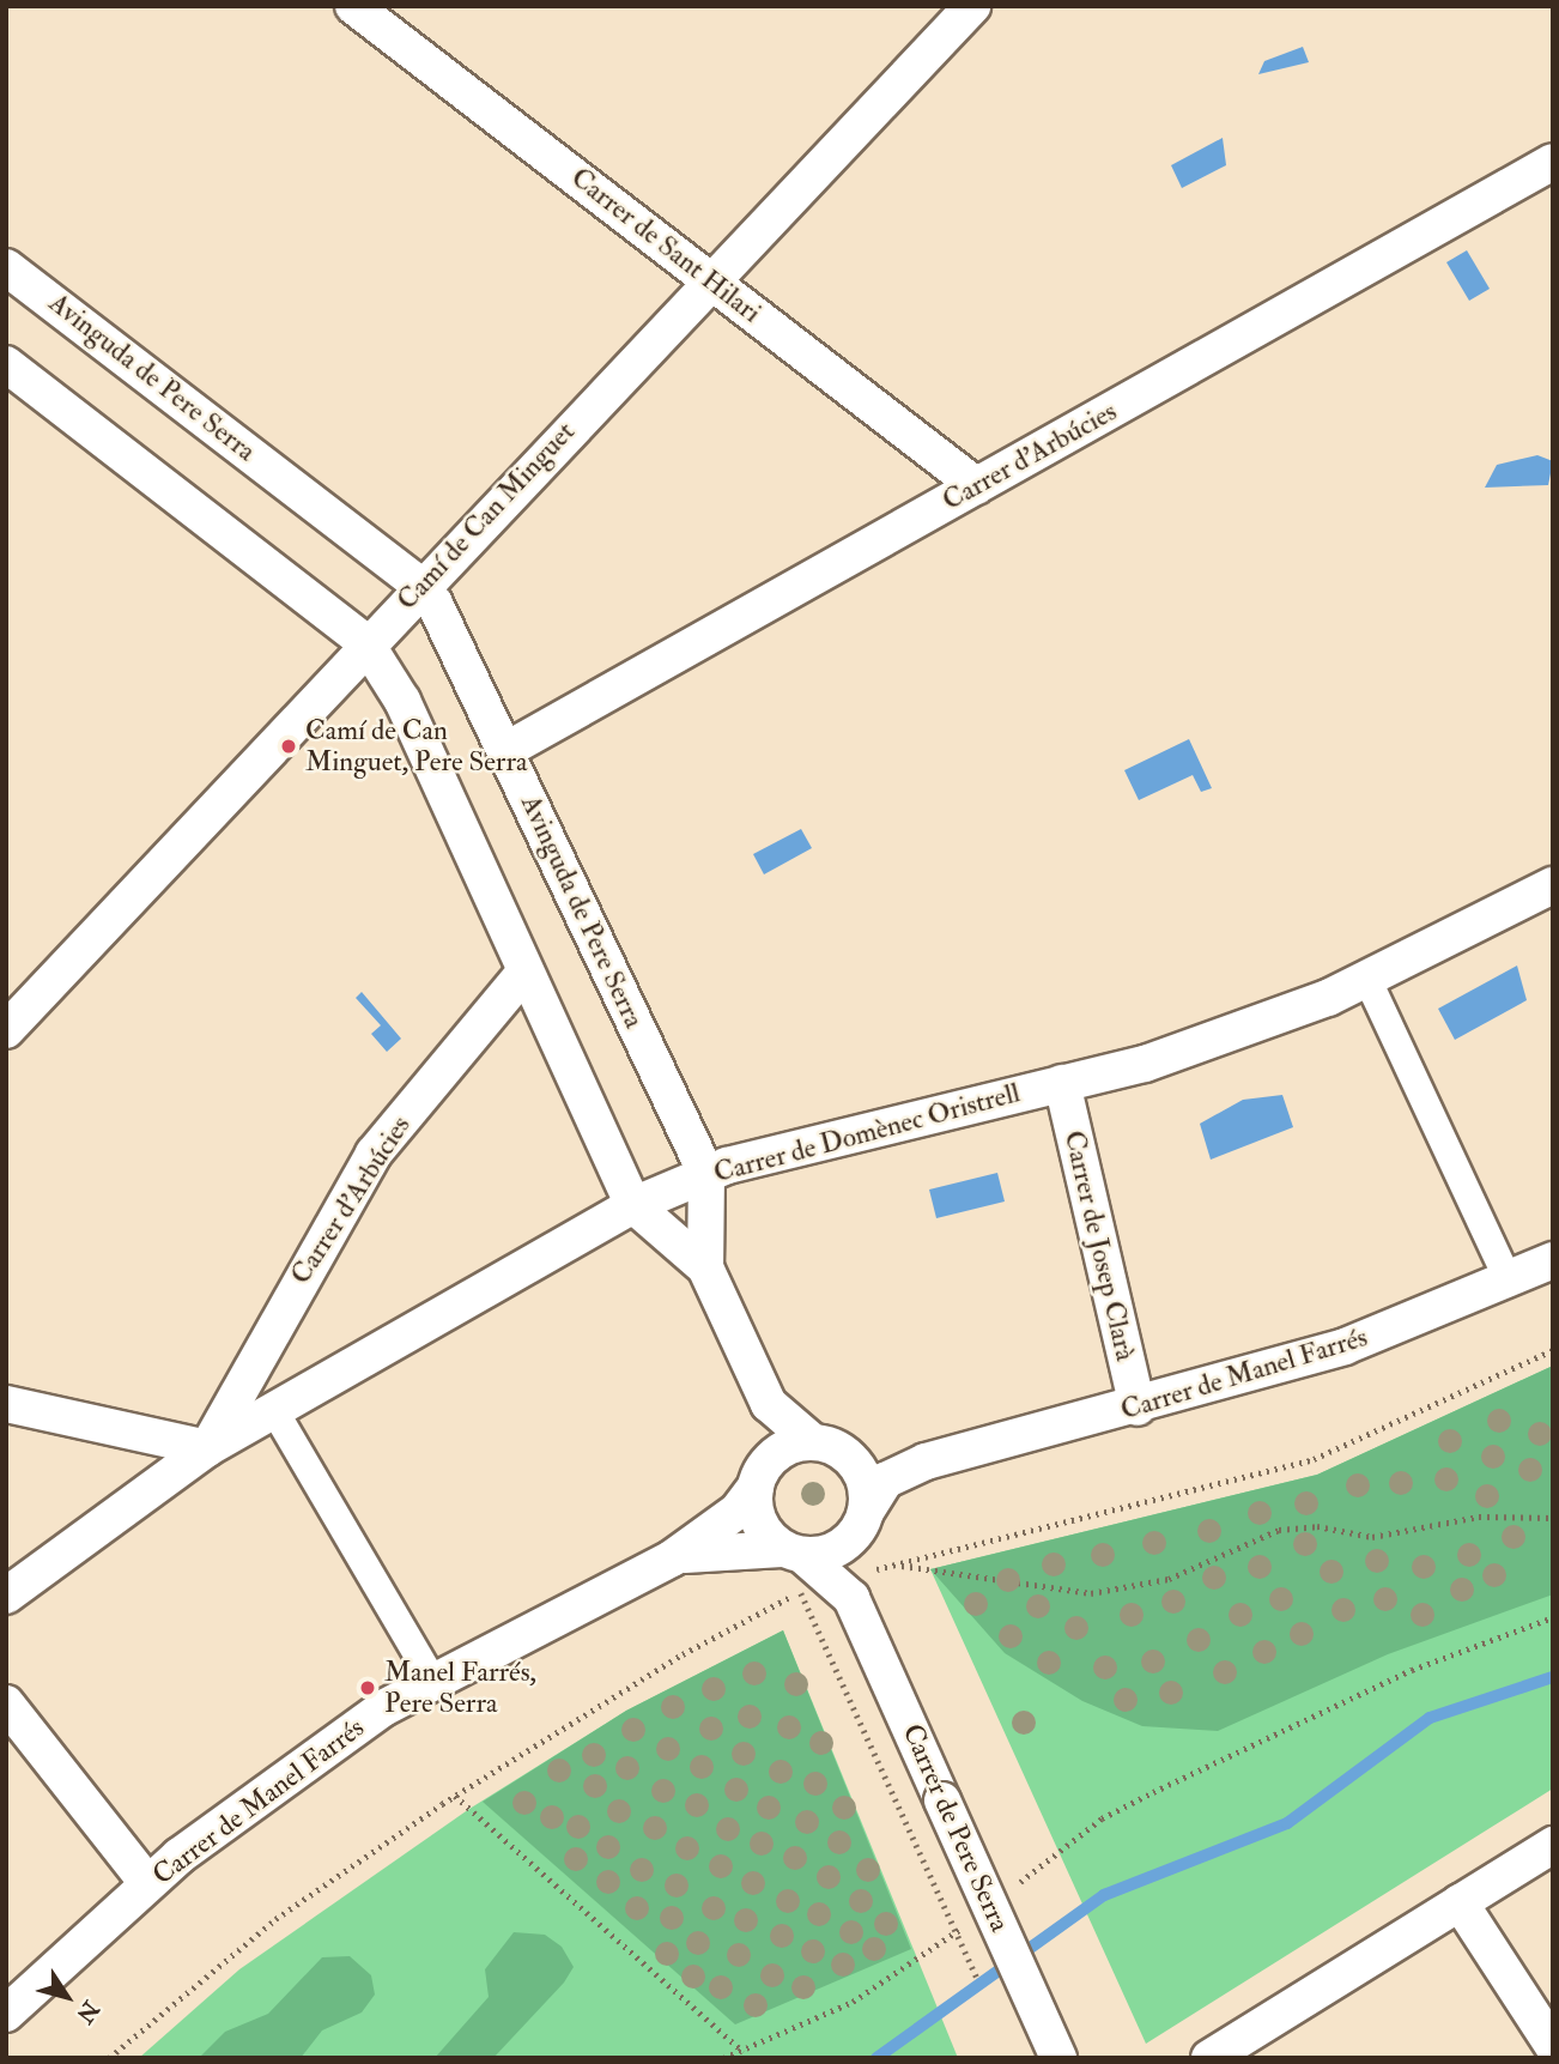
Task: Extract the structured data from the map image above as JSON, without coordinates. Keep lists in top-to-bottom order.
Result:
{
  "streets": {
    "street": [
      "Carrer de Sant Hilari",
      "Avinguda de Pere Serra",
      "Carrer d'Arbúcies",
      "Camí de Can Minguet",
      "Carrer de Domènec Oristrell",
      "Carrer de Josep Clarà",
      "Carrer de Manel Farrés",
      "Carrer de Pere Serra"
    ]
  },
  "crossings": [
    ["Carrer de Sant Hilari", "Carrer d'Arbúcies"],
    ["Carrer de Sant Hilari", "Camí de Can Minguet"],
    ["Avinguda de Pere Serra", "Carrer d'Arbúcies"],
    ["Avinguda de Pere Serra", "Camí de Can Minguet"],
    ["Avinguda de Pere Serra", "Carrer de Domènec Oristrell"],
    ["Avinguda de Pere Serra", "Carrer de Manel Farrés"],
    ["Avinguda de Pere Serra", "Carrer de Pere Serra"],
    ["Carrer d'Arbúcies", "Carrer de Domènec Oristrell"],
    ["Carrer de Domènec Oristrell", "Carrer de Josep Clarà"],
    ["Carrer de Josep Clarà", "Carrer de Manel Farrés"],
    ["Carrer de Manel Farrés", "Carrer de Pere Serra"]
  ],
  "places": ["Camí de Can Minguet, Pere Serra", "Manel Farrés, Pere Serra"],
  "north": "bottom right"
}
